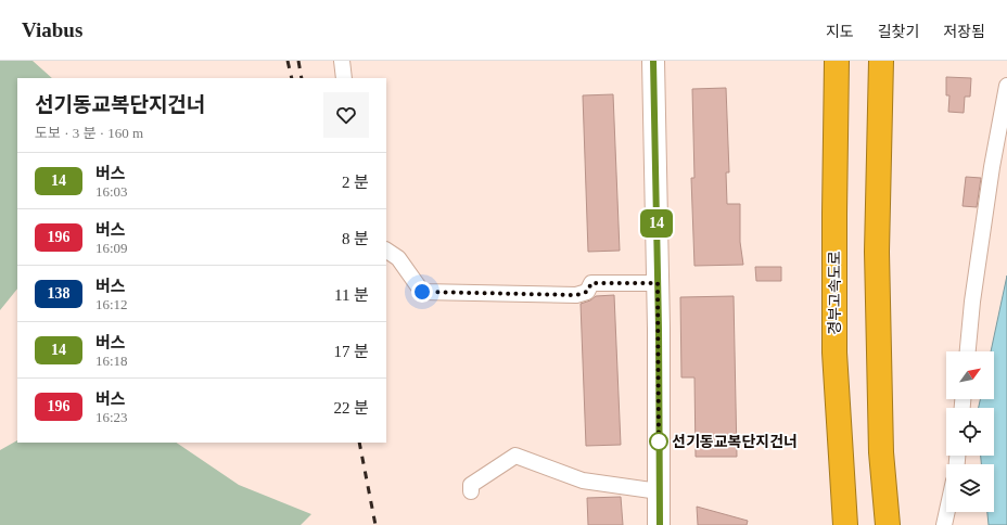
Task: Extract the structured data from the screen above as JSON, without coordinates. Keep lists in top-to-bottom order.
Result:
{
  "streets": {
    "highway": ["경부고속도로"]
  },
  "places": ["선기동교복단지건너"],
  "lines": ["bus line 14"],
  "north": "top right",
  "page": {
    "header": "Viabus",
    "nav": ["지도", "길찾기", "저장됨"],
    "on_map": "14",
    "heading": ["선기동교복단지건너", "도보 · 3 분 · 160 m"],
    "list": [
      {
        "mark": "14",
        "name": "버스",
        "note": "16:03",
        "value": "2 분"
      },
      {
        "mark": "196",
        "name": "버스",
        "note": "16:09",
        "value": "8 분"
      },
      {
        "mark": "138",
        "name": "버스",
        "note": "16:12",
        "value": "11 분"
      },
      {
        "mark": "14",
        "name": "버스",
        "note": "16:18",
        "value": "17 분"
      },
      {
        "mark": "196",
        "name": "버스",
        "note": "16:23",
        "value": "22 분"
      }
    ]
  }
}
